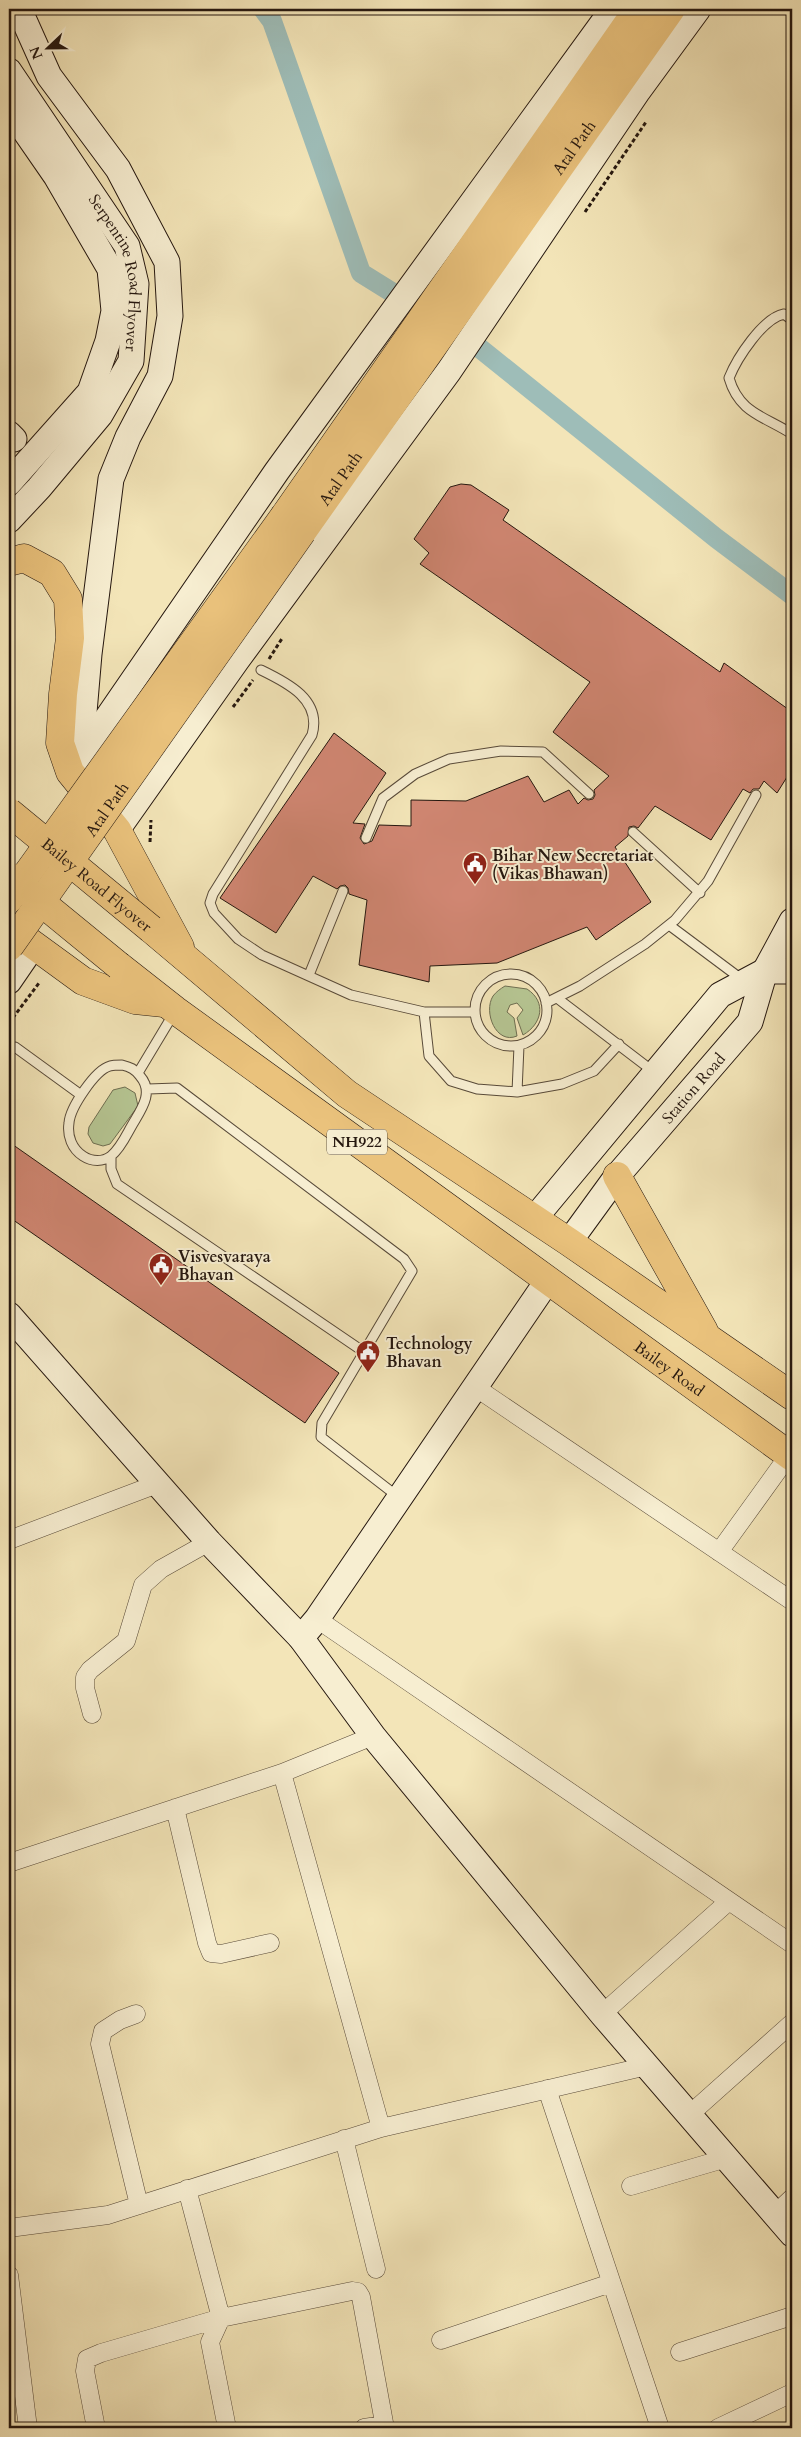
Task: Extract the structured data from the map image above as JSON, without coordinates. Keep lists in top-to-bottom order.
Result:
{
  "streets": {
    "main road": [
      "Atal Path",
      "Bailey Road Flyover",
      "NH922",
      "Bailey Road"
    ],
    "street": ["Serpentine Road Flyover", "Station Road"]
  },
  "crossings": [
    ["Bailey Road Flyover", "NH922"],
    ["Station Road", "NH922"],
    ["NH922", "Bailey Road"]
  ],
  "places": {
    "public building": ["Bihar New Secretariat (Vikas Bhawan)", "Visvesvaraya Bhavan", "Technology Bhavan"]
  },
  "north": "left"
}
